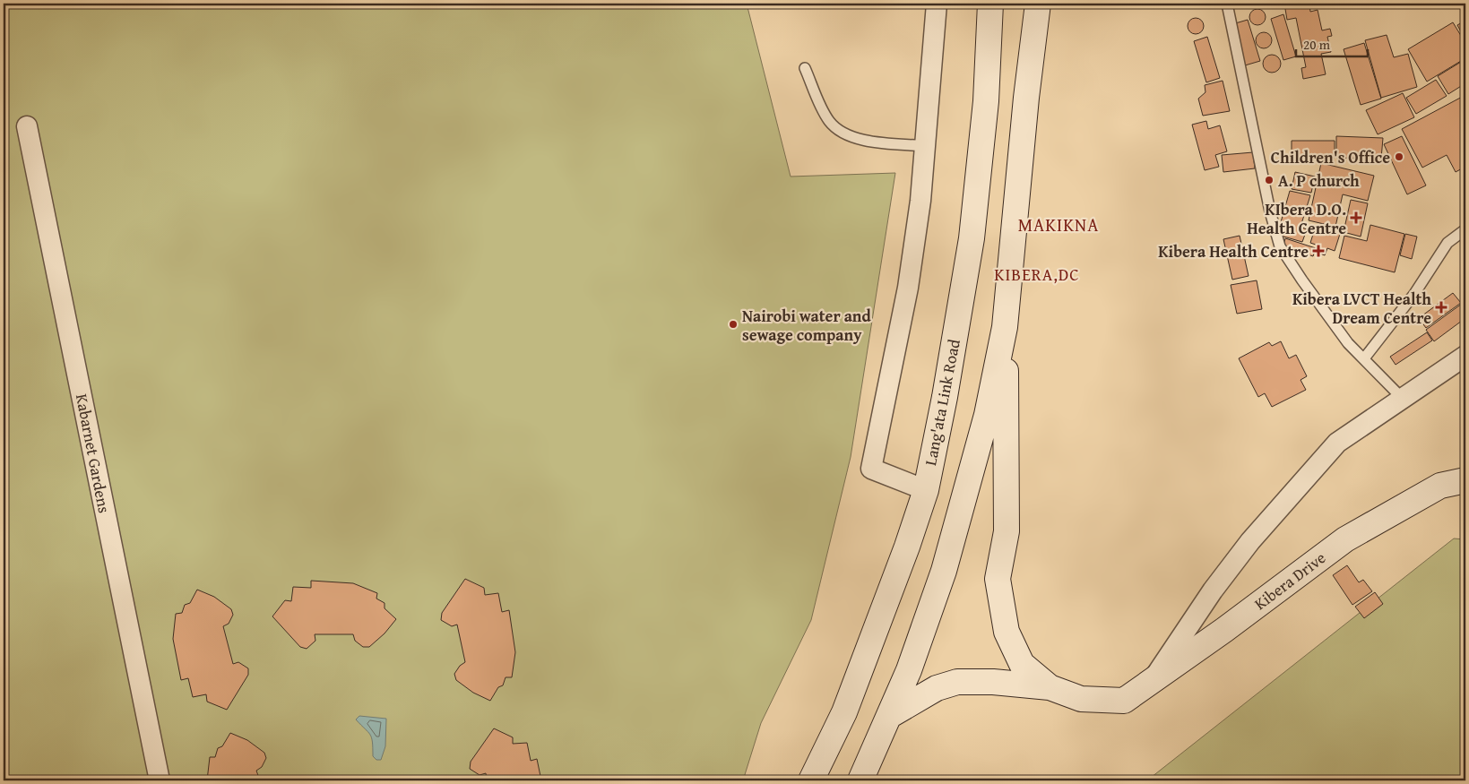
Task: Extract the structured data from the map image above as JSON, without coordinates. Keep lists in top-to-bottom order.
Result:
{
  "streets": {
    "main road": ["Lang'ata Link Road", "Kibera Drive"],
    "street": ["Kabarnet Gardens"]
  },
  "districts": ["MAKIKNA", "KIBERA,DC"],
  "places": {
    "other": ["Children's Office", "A. P church", "Nairobi water and sewage company"],
    "health": ["KIbera D.O. Health Centre", "Kibera Health Centre", "Kibera LVCT Health Dream Centre"]
  },
  "scale_bar": "20 m"
}
